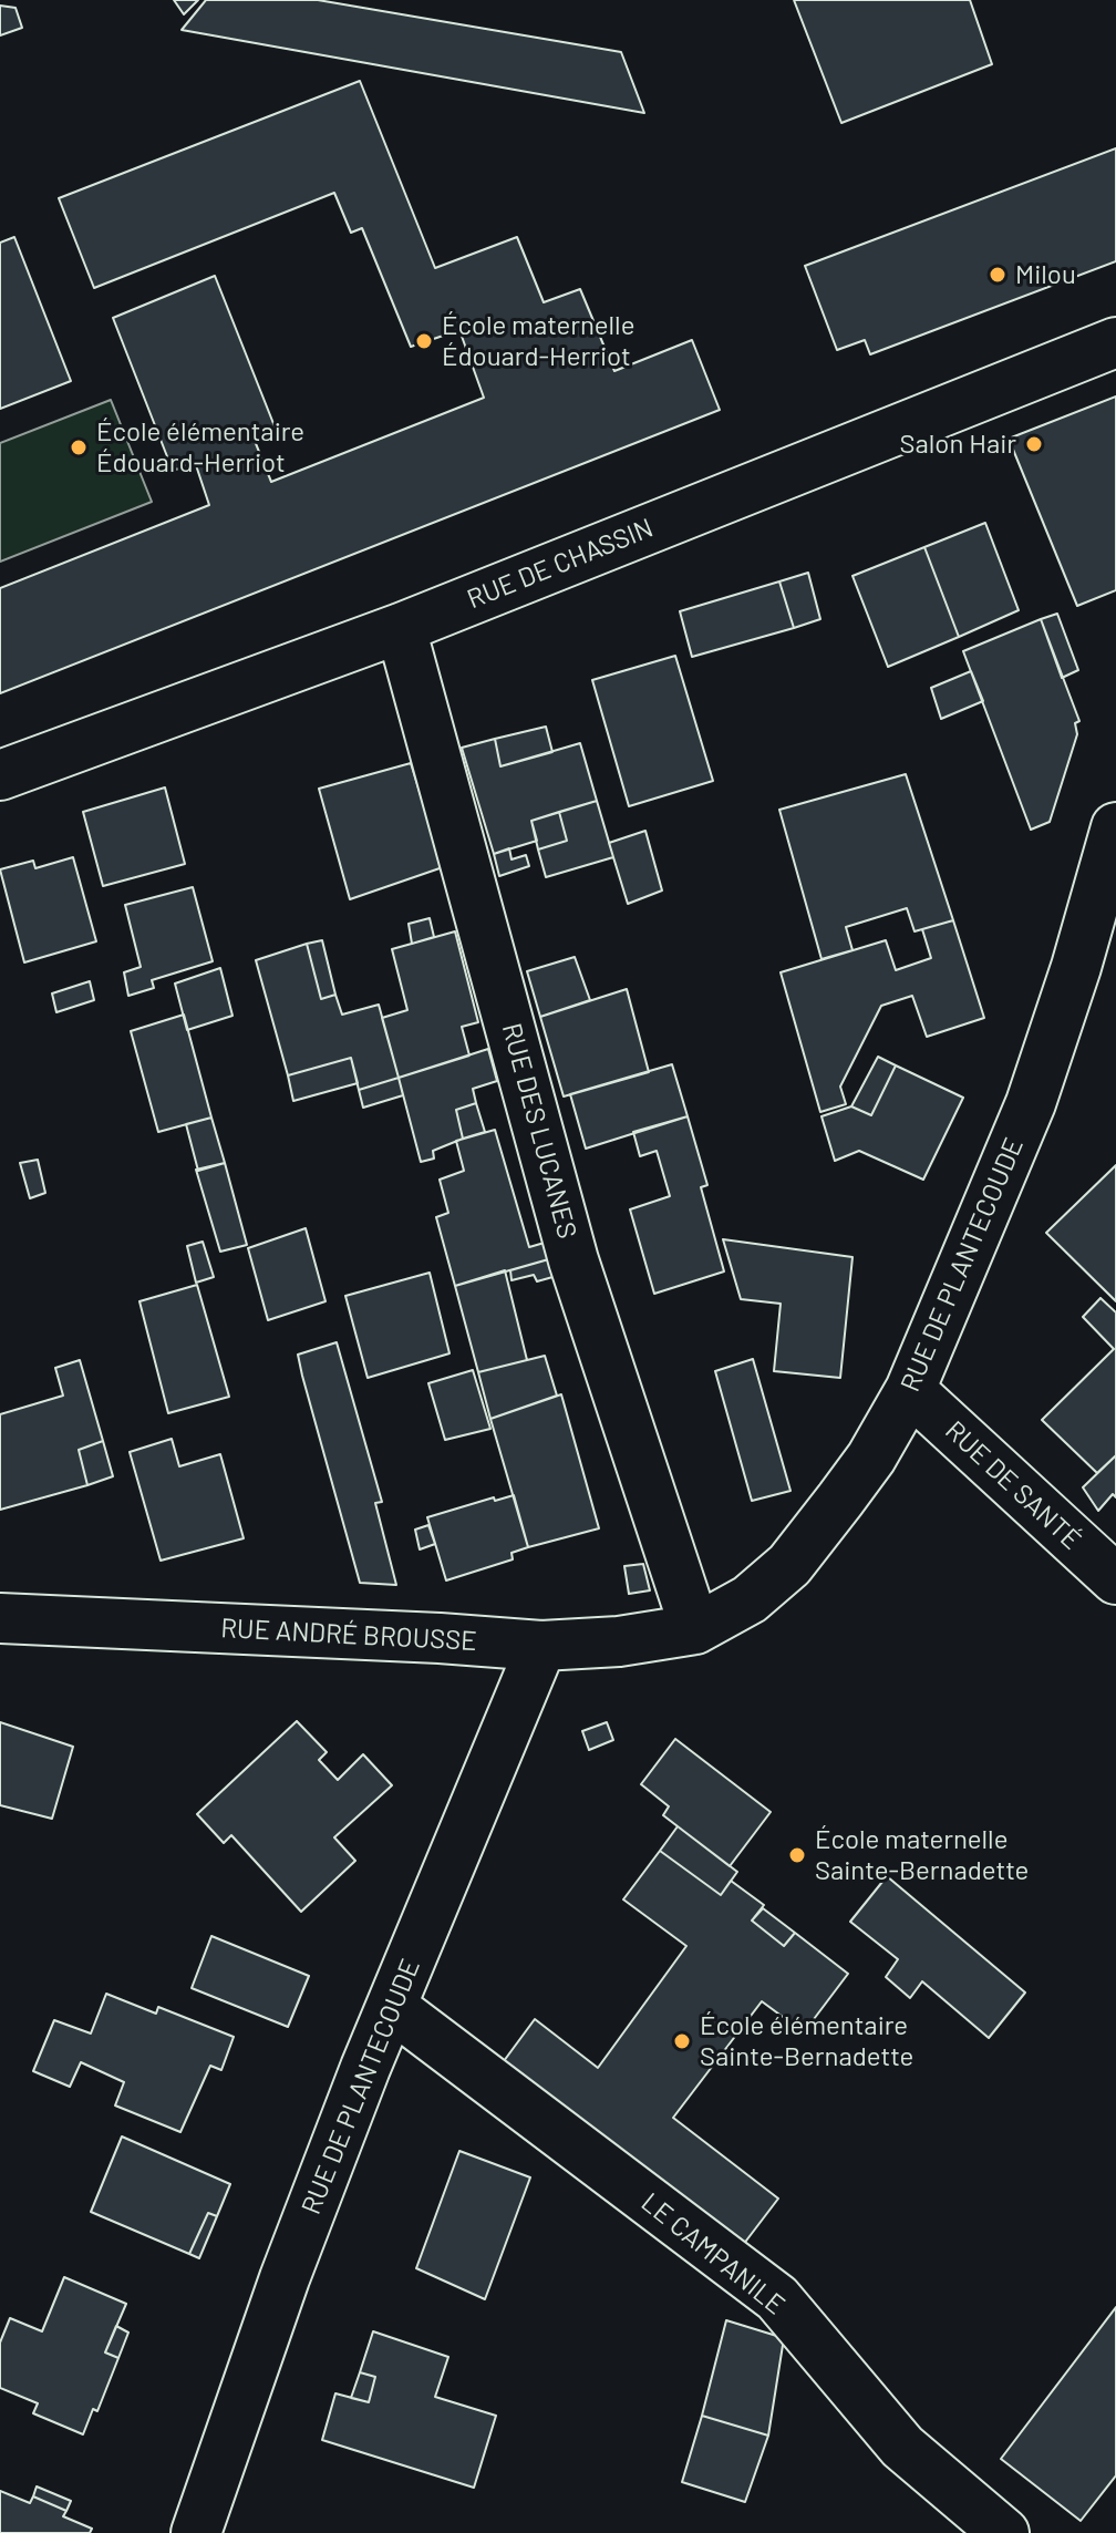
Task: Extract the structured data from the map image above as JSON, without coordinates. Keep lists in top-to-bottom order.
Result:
{
  "streets": {
    "street": [
      "RUE DE CHASSIN",
      "RUE DES LUCANES",
      "RUE DE PLANTECOUDE",
      "RUE DE SANTÉ",
      "RUE ANDRÉ BROUSSE",
      "LE CAMPANILE"
    ]
  },
  "crossings": [
    ["RUE DE CHASSIN", "RUE DES LUCANES"],
    ["RUE DES LUCANES", "RUE DE PLANTECOUDE"],
    ["RUE DES LUCANES", "RUE ANDRÉ BROUSSE"],
    ["RUE DE PLANTECOUDE", "RUE DE SANTÉ"],
    ["RUE DE PLANTECOUDE", "RUE ANDRÉ BROUSSE"],
    ["RUE DE PLANTECOUDE", "LE CAMPANILE"]
  ],
  "places": [
    "Milou",
    "École maternelle Édouard-Herriot",
    "Salon Hair",
    "École élémentaire Édouard-Herriot",
    "École maternelle Sainte-Bernadette",
    "École élémentaire Sainte-Bernadette"
  ]
}
